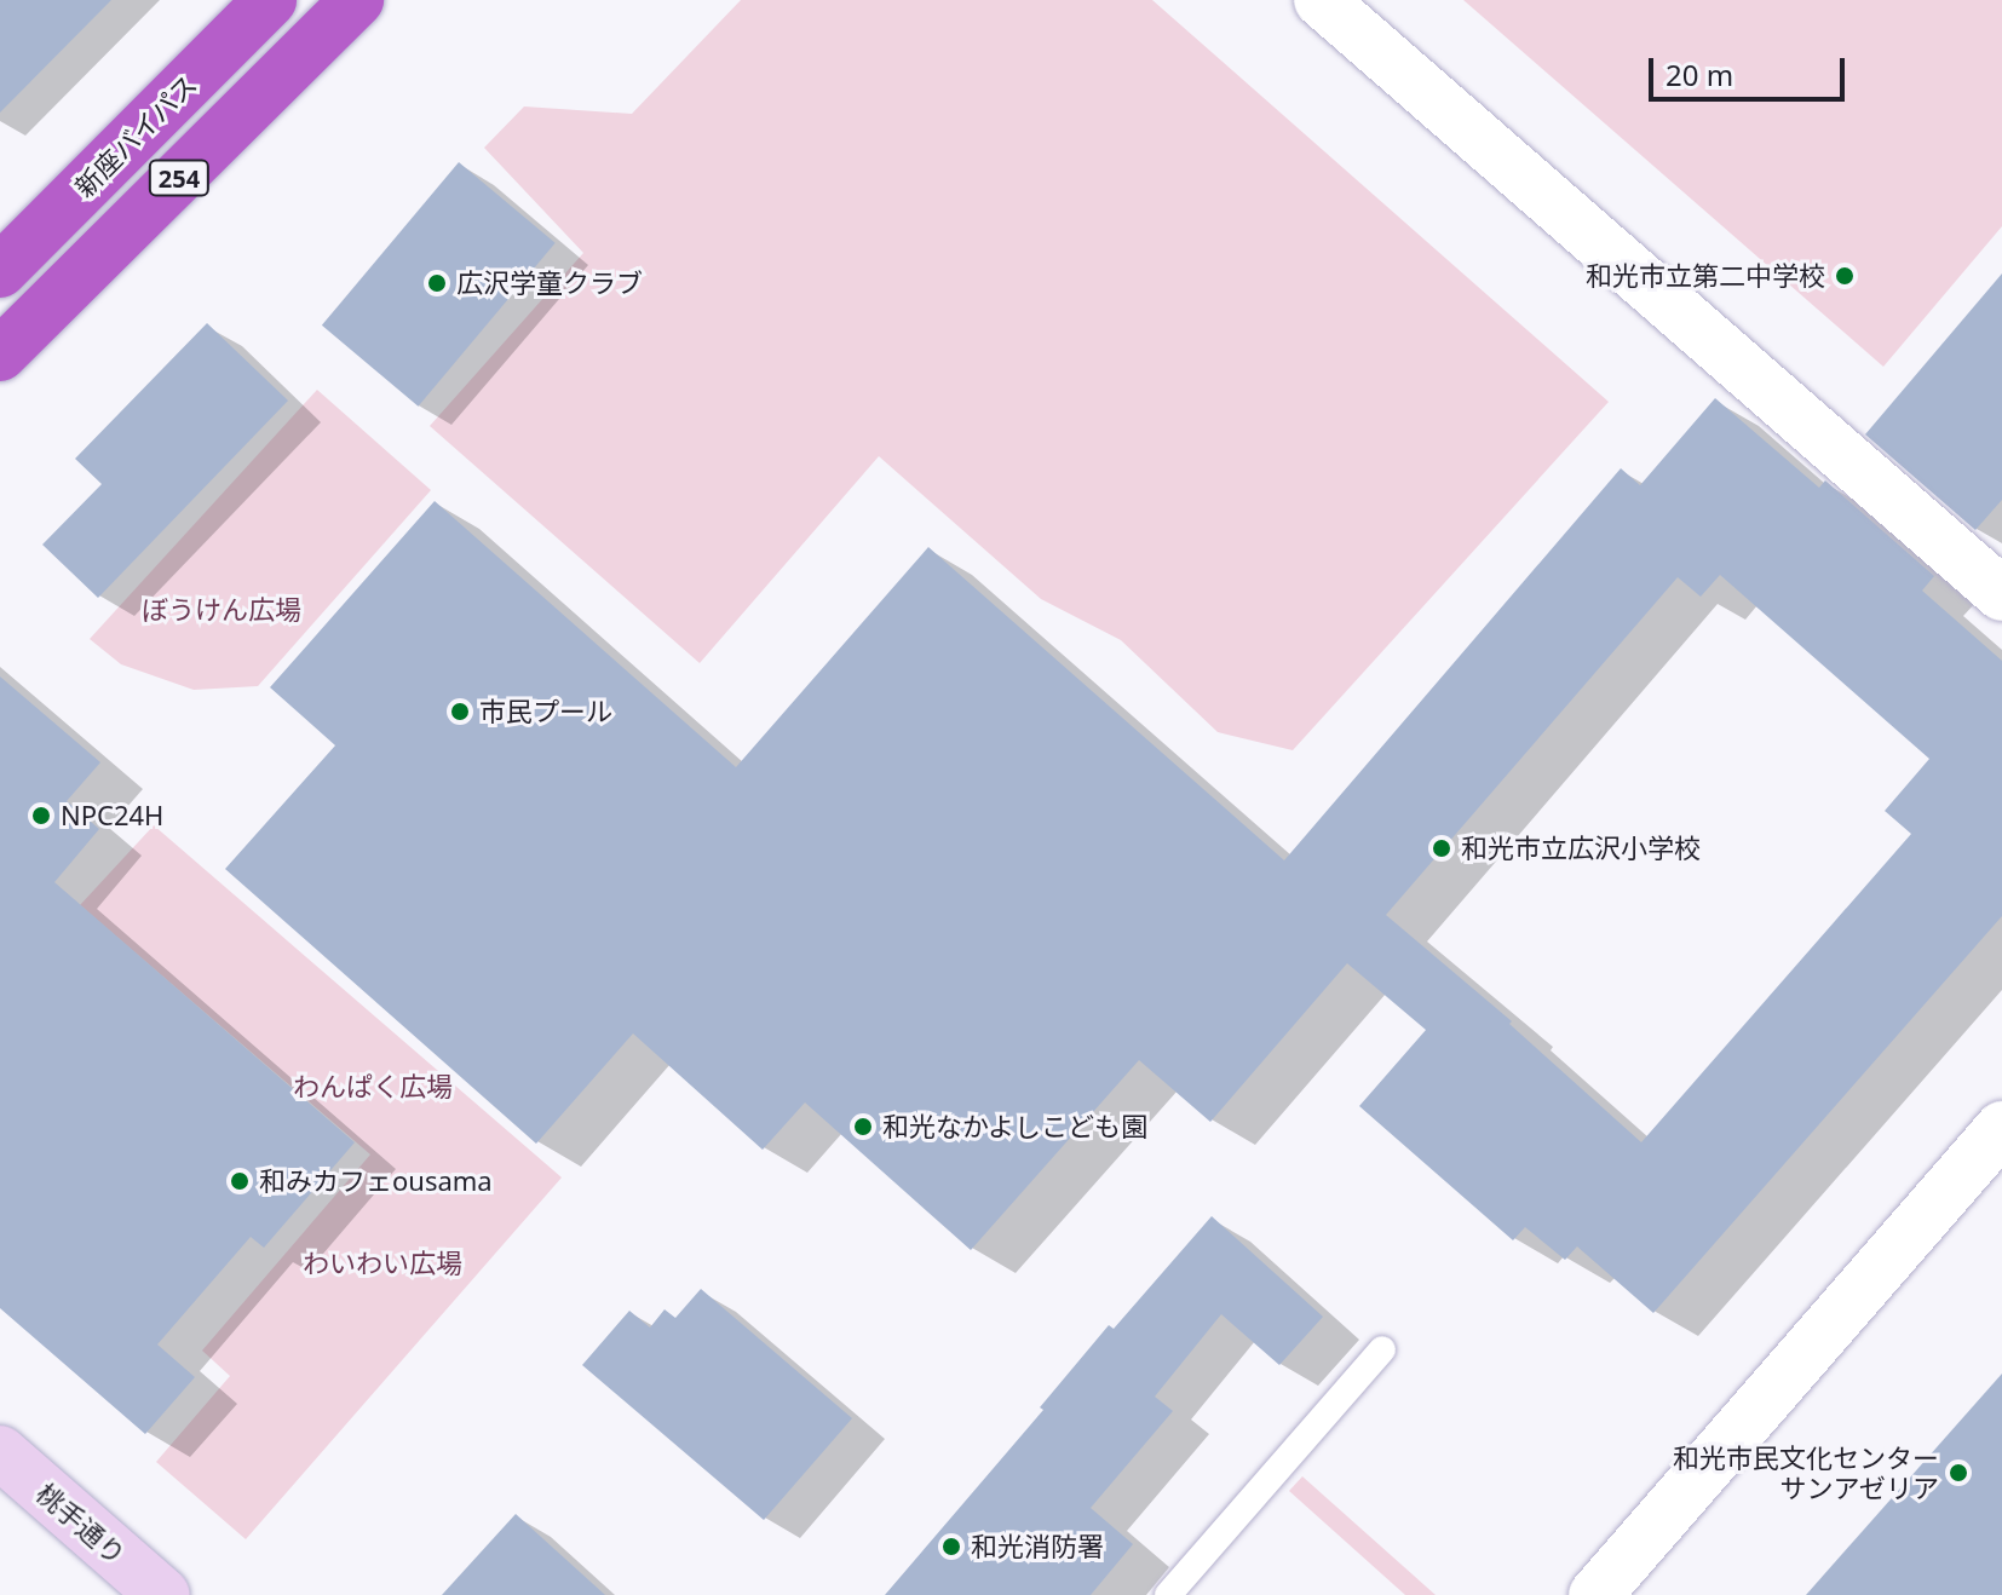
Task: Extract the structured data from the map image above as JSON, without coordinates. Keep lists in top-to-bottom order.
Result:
{
  "streets": {
    "highway": ["新座バイパス", "254"],
    "street": ["桃手通り"]
  },
  "parks": ["ぼうけん広場", "わんぱく広場", "わいわい広場"],
  "places": [
    "和光市立第二中学校",
    "広沢学童クラブ",
    "市民プール",
    "NPC24H",
    "和光市立広沢小学校",
    "和光なかよしこども園",
    "和みカフェousama",
    "和光市民文化センター サンアゼリア",
    "和光消防署"
  ],
  "scale_bar": "20 m"
}
